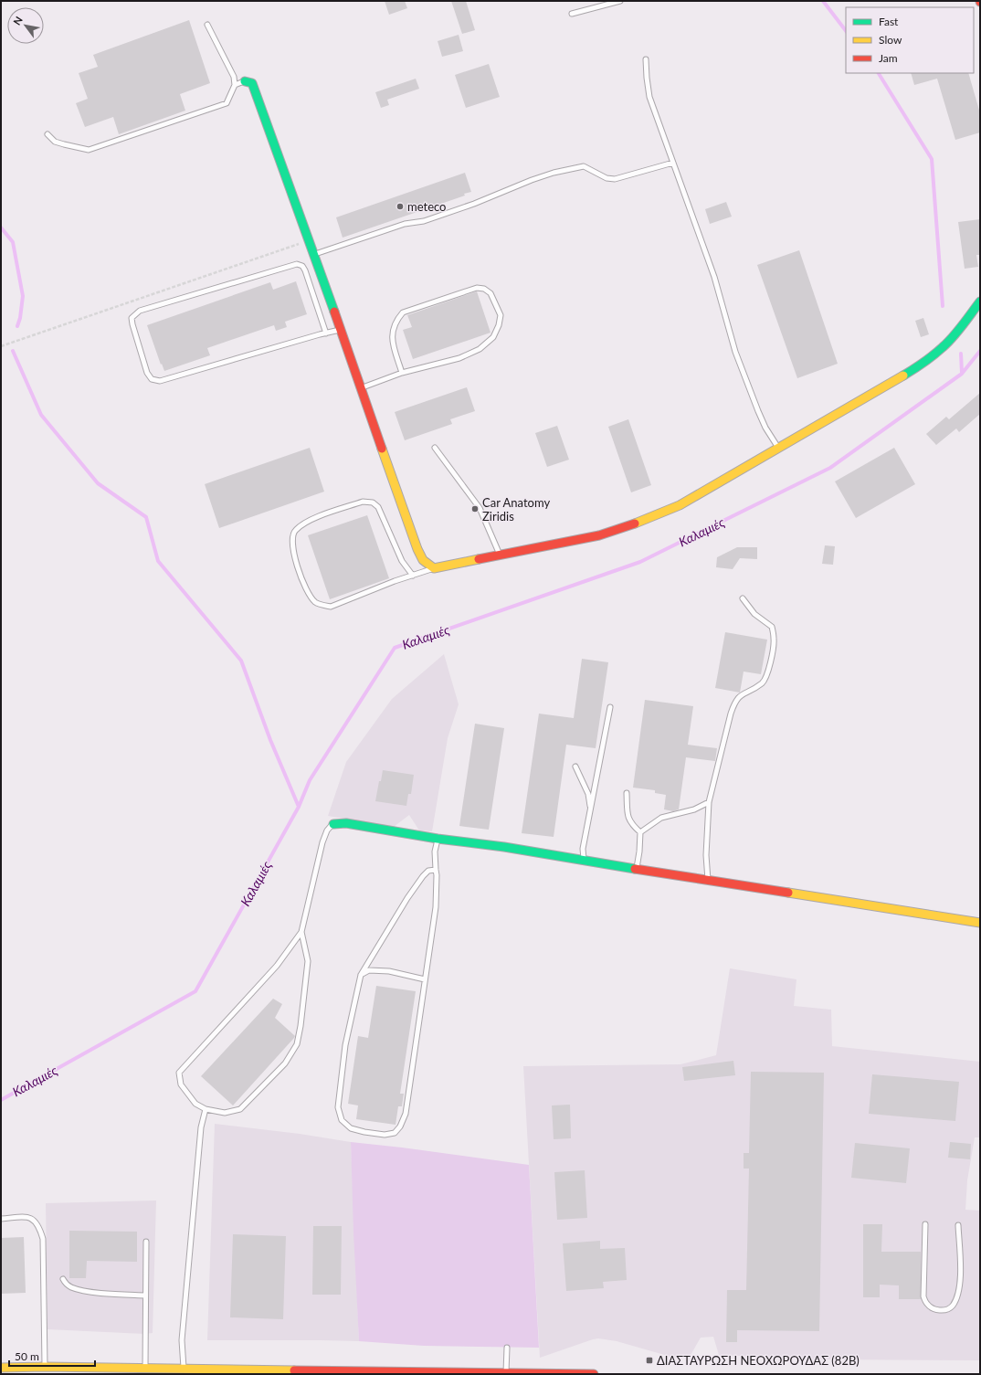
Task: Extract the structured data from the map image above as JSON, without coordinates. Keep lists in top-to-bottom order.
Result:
{
  "water": ["Καλαμιές"],
  "places": {
    "other": ["meteco", "Car Anatomy Ziridis"],
    "transit": ["ΔΙΑΣΤΑΥΡΩΣΗ ΝΕΟΧΩΡΟΥΔΑΣ (82Β)"]
  },
  "legend": ["Fast", "Slow", "Jam"],
  "scale_bar": "50 m",
  "north": "top left"
}
